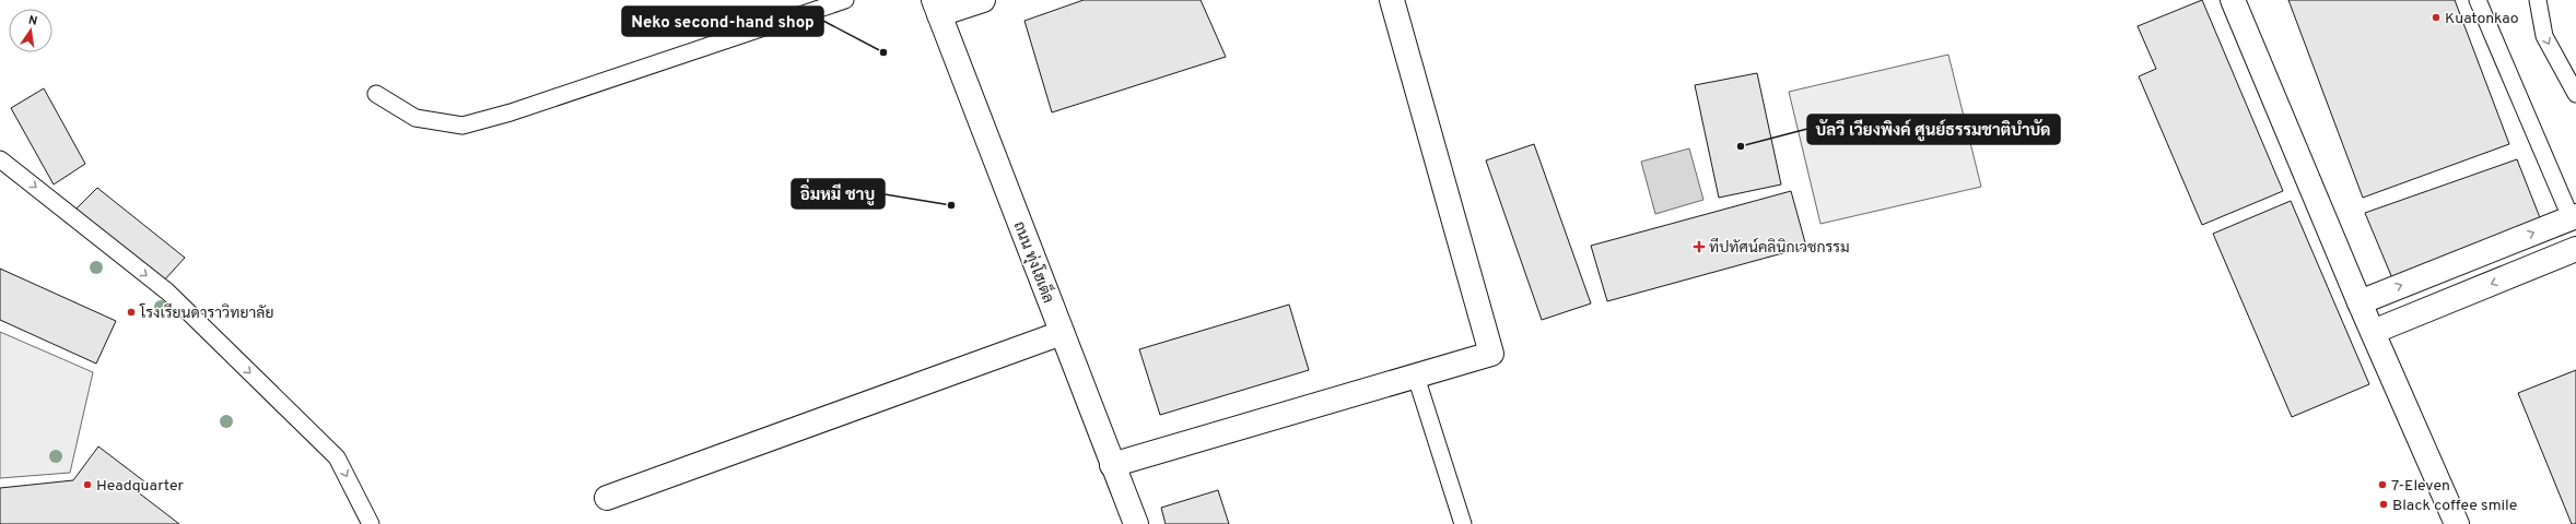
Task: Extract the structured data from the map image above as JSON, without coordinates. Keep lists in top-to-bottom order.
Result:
{
  "streets": {
    "street": ["ถนน ทุ่งโฮเต็ล"]
  },
  "places": {
    "other": [
      "Kuatonkao",
      "Neko second-hand shop",
      "บัลวี เวียงพิงค์ ศูนย์ธรรมชาติบำบัด",
      "อิ่มหมี ชาบู",
      "โรงเรียนดาราวิทยาลัย",
      "Headquarter",
      "7-Eleven",
      "Black coffee smile"
    ],
    "health": ["ทีปทัศน์คลินิกเวชกรรม"]
  },
  "north": "top"
}
